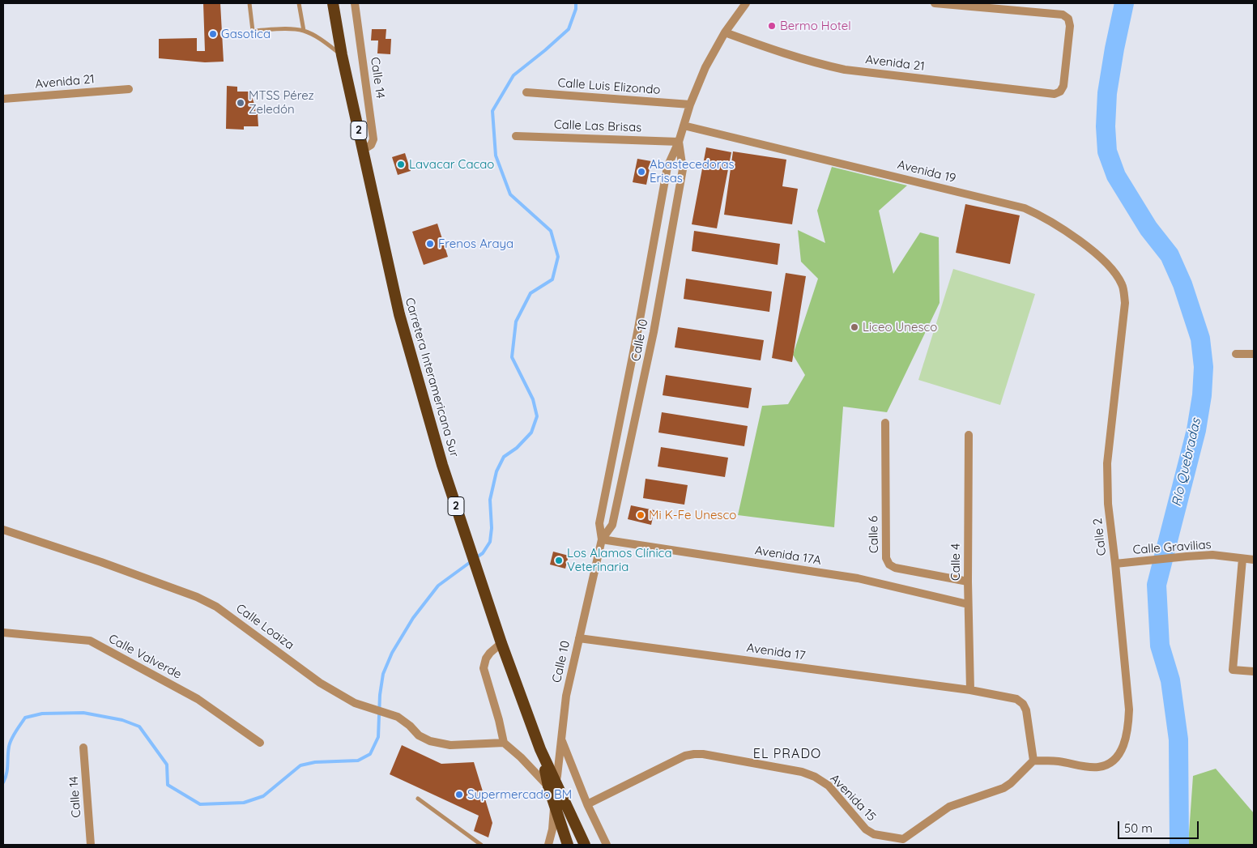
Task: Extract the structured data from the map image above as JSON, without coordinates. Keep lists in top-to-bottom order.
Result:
{
  "streets": {
    "highway": ["2", "Carretera Interamericana Sur"],
    "street": [
      "Avenida 21",
      "Calle 14",
      "Calle Luis Elizondo",
      "Calle Las Brisas",
      "Avenida 19",
      "Calle 10",
      "Calle 6",
      "Calle 2",
      "Calle Gravilias",
      "Avenida 17A",
      "Calle 4",
      "Calle Loaiza",
      "Avenida 17",
      "Calle Valverde",
      "Avenida 15"
    ]
  },
  "crossings": [
    ["Avenida 21", "Calle 10"],
    ["Calle 14", "Carretera Interamericana Sur"],
    ["Calle Luis Elizondo", "Calle 10"],
    ["Calle Las Brisas", "Calle 10"],
    ["Avenida 19", "Calle 10"],
    ["Avenida 19", "Calle 2"],
    ["Calle 10", "Carretera Interamericana Sur"],
    ["Calle 10", "Avenida 17A"],
    ["Calle 10", "Avenida 17"],
    ["Calle 6", "Calle 4"],
    ["Calle 2", "Calle Gravilias"],
    ["Calle 2", "Avenida 17"],
    ["Calle 2", "Avenida 15"],
    ["Avenida 17A", "Calle 4"],
    ["Calle 4", "Avenida 17"],
    ["Avenida 17", "Avenida 15"]
  ],
  "districts": ["EL PRADO"],
  "water": ["Río Quebradas"],
  "places": [
    "Bermo Hotel",
    "Gasotica",
    "MTSS Pérez Zeledón",
    "Lavacar Cacao",
    "Abastecedoras Erisas",
    "Frenos Araya",
    "Liceo Unesco",
    "Mi K-Fe Unesco",
    "Los Alamos Clínica Veterinaria",
    "Supermercado BM"
  ],
  "scale_bar": "50 m"
}
